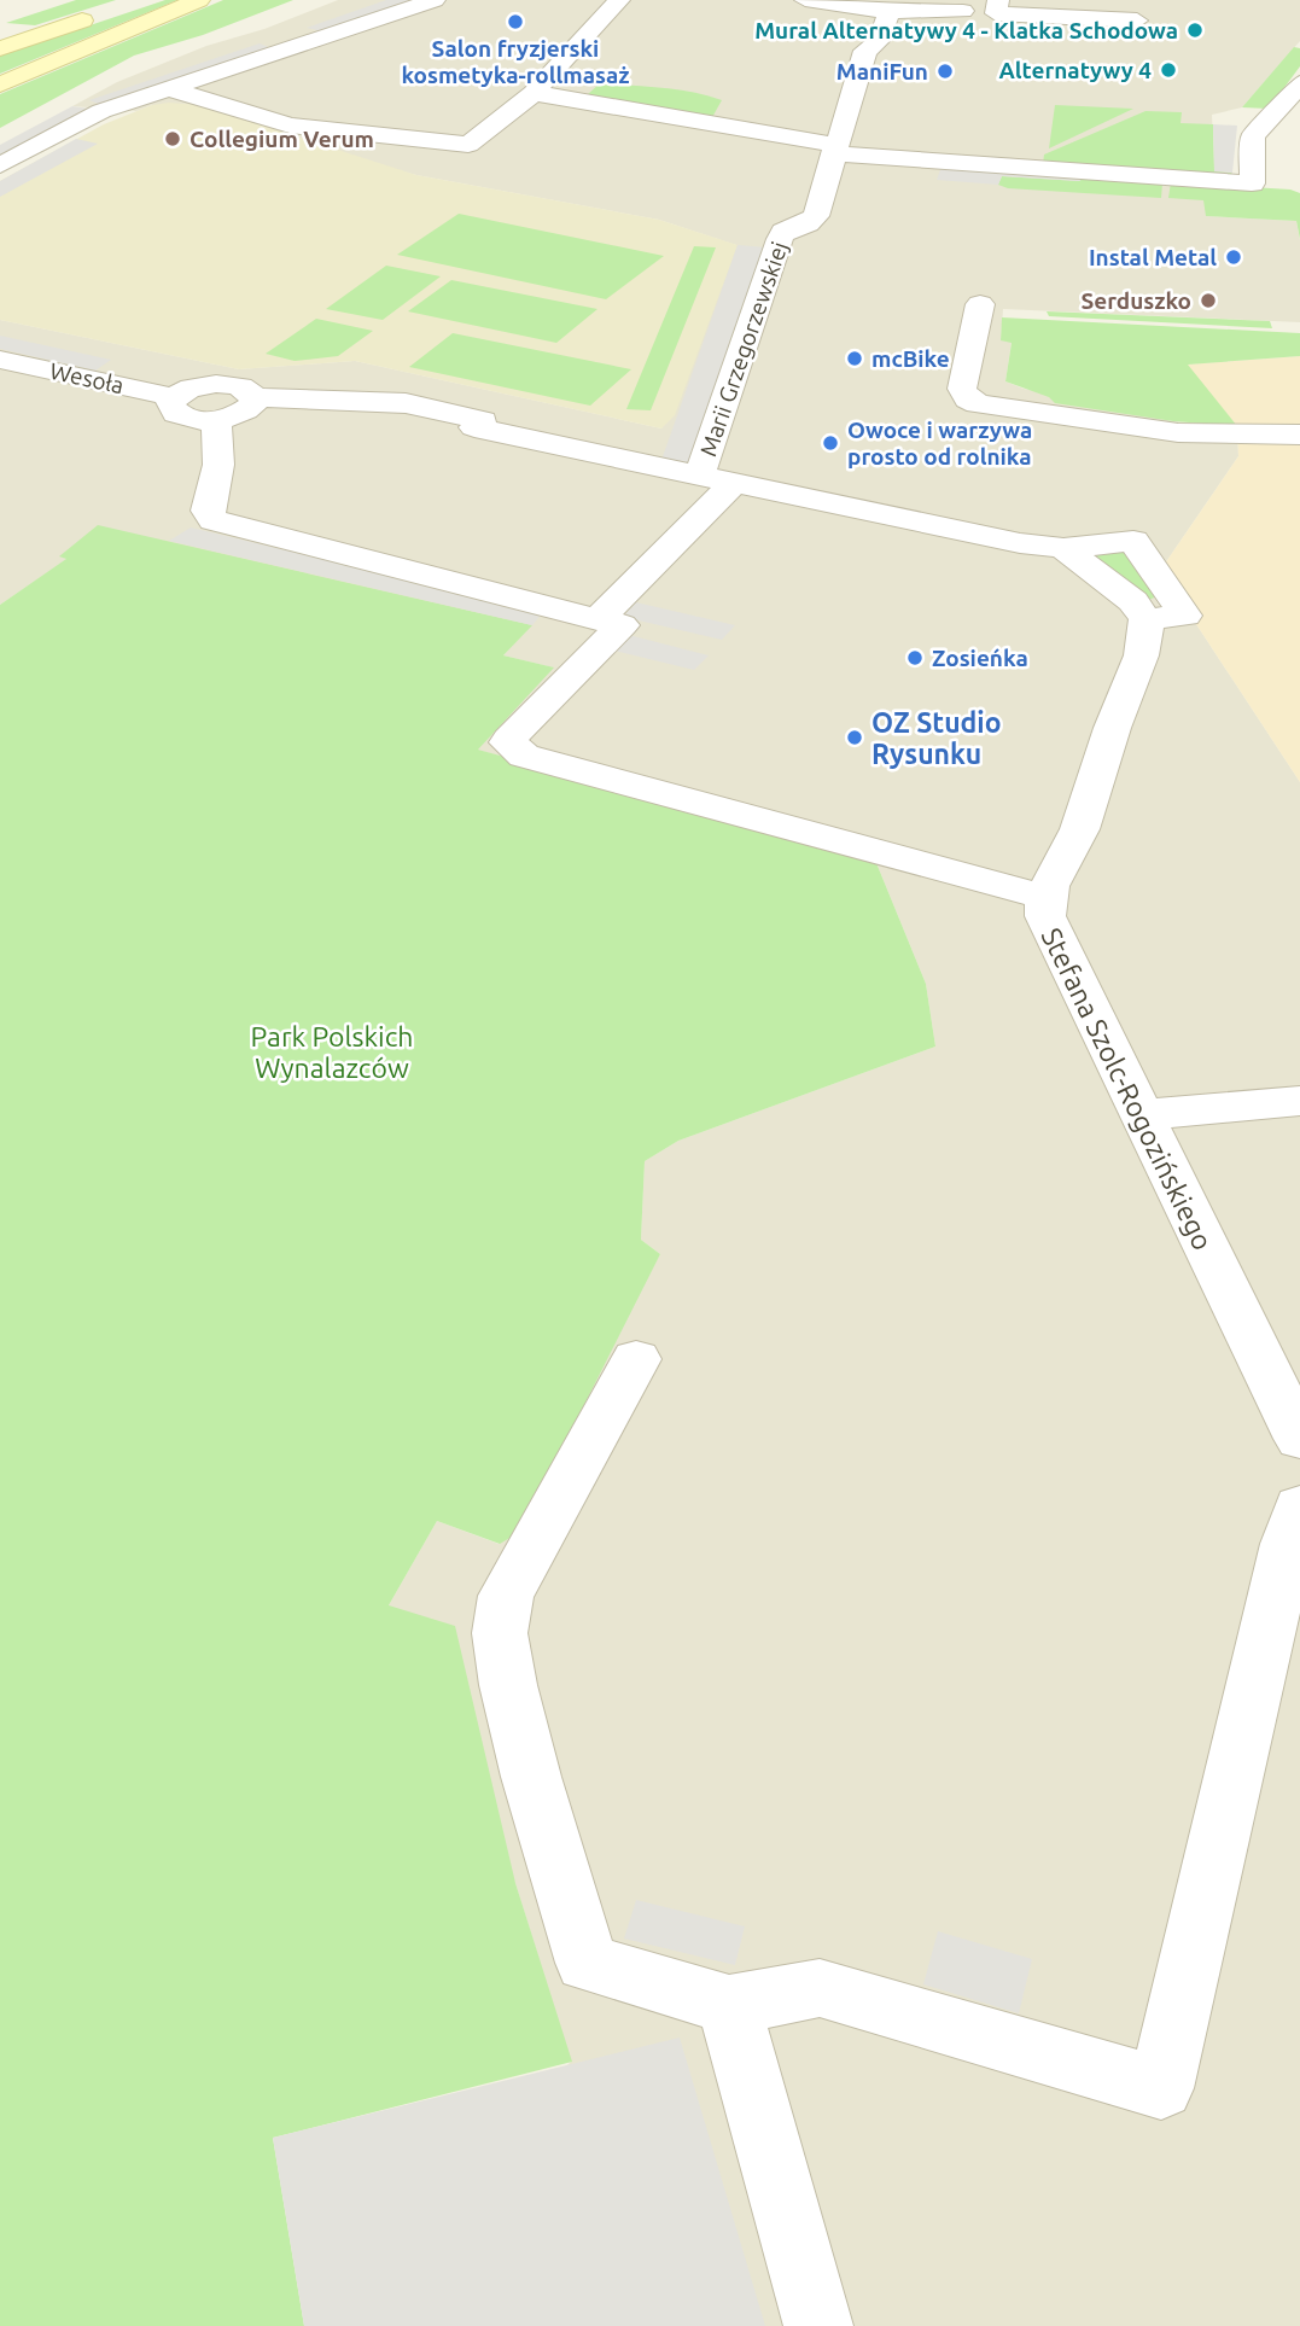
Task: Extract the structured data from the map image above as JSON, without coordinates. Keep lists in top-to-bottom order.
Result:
{
  "streets": {
    "street": ["Marii Grzegorzewskiej", "Wesoła", "Stefana Szolc-Rogozińskiego"]
  },
  "crossings": [
    ["Marii Grzegorzewskiej", "Wesoła"]
  ],
  "parks": ["Park Polskich Wynalazców"],
  "places": [
    "Salon fryzjerski kosmetyka-rollmasaż",
    "Mural Alternatywy 4 - Klatka Schodowa",
    "Alternatywy 4",
    "ManiFun",
    "Collegium Verum",
    "Instal Metal",
    "Serduszko",
    "mcBike",
    "Owoce i warzywa prosto od rolnika",
    "Zosieńka",
    "OZ Studio Rysunku"
  ]
}
